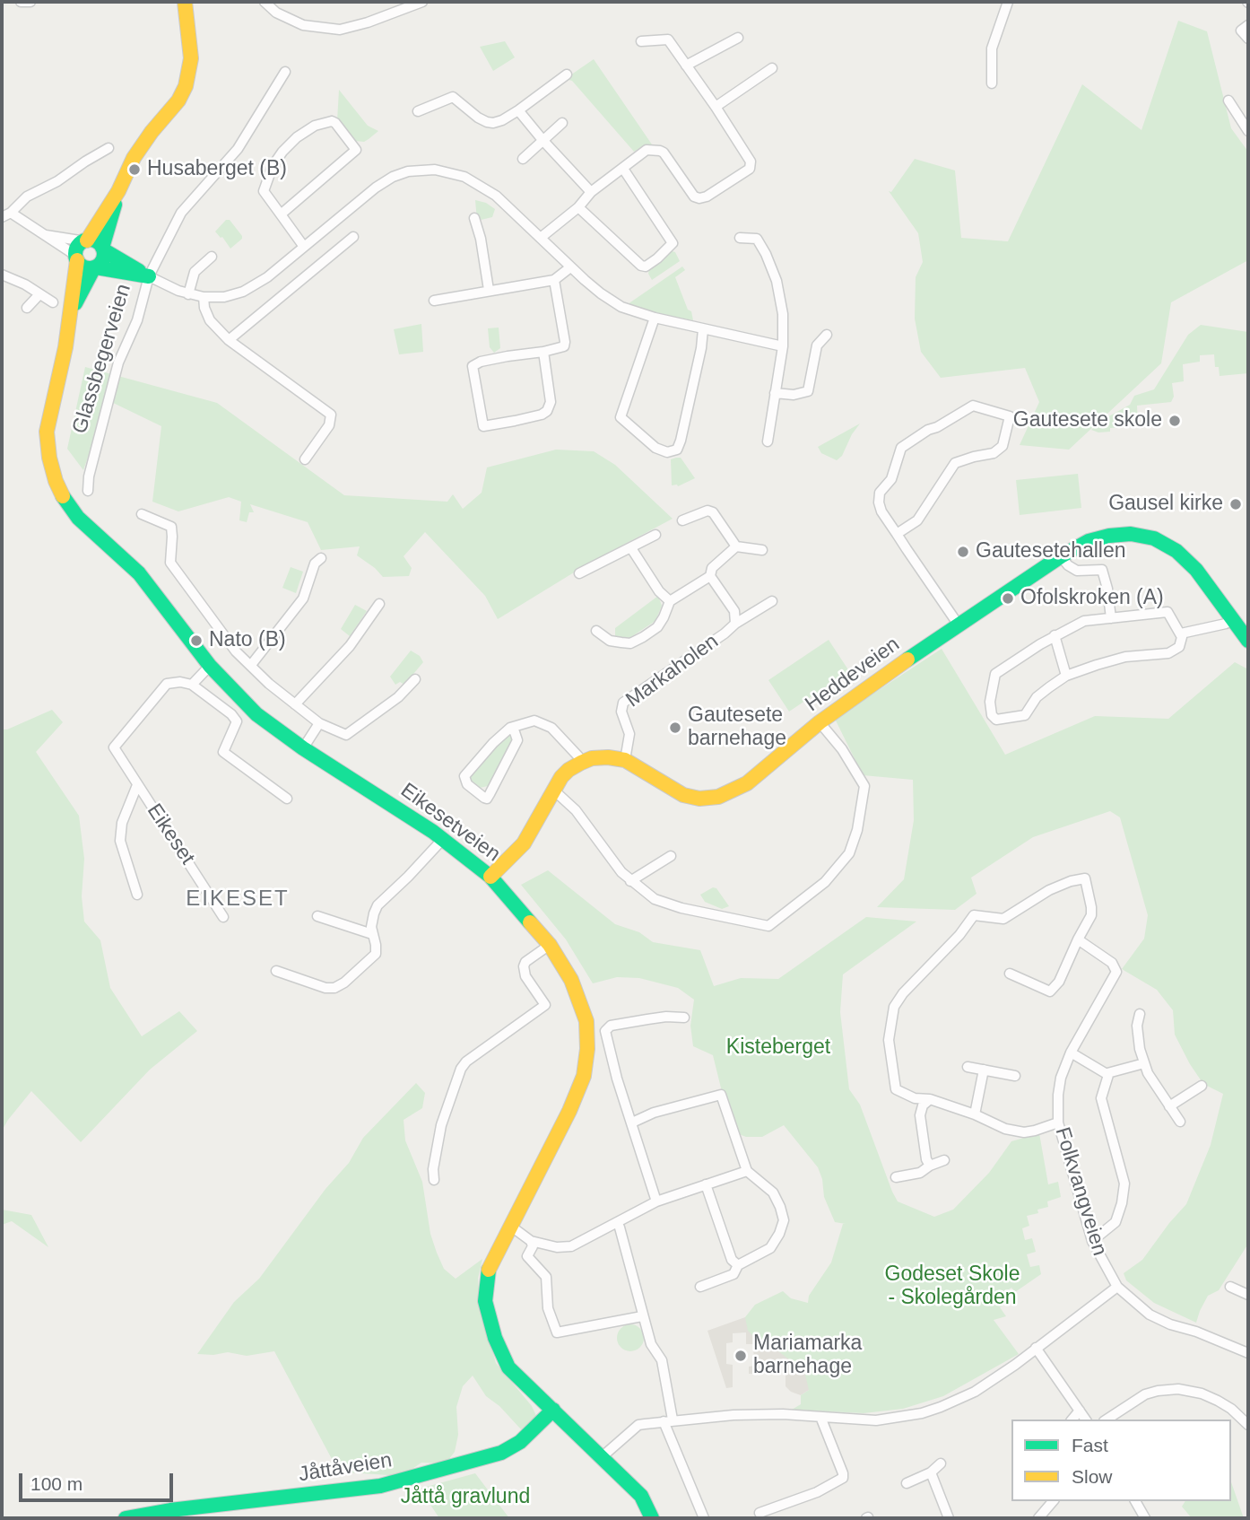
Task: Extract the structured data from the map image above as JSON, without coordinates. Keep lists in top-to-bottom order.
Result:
{
  "streets": {
    "main road": [
      "Glassbegerveien",
      "Heddeveien",
      "Eikesetveien",
      "Jåttåveien"
    ],
    "street": ["Markaholen", "Eikeset", "Folkvangveien"]
  },
  "crossings": [
    ["Glassbegerveien", "Eikesetveien"],
    ["Markaholen", "Heddeveien"],
    ["Eikesetveien", "Jåttåveien"]
  ],
  "districts": ["EIKESET"],
  "parks": ["Kisteberget", "Godeset Skole - Skolegården", "Jåttå gravlund"],
  "places": [
    "Husaberget (B)",
    "Gautesete skole",
    "Gausel kirke",
    "Gautesetehallen",
    "Ofolskroken (A)",
    "Nato (B)",
    "Gautesete barnehage",
    "Mariamarka barnehage"
  ],
  "legend": ["Fast", "Slow"],
  "scale_bar": "100 m"
}
